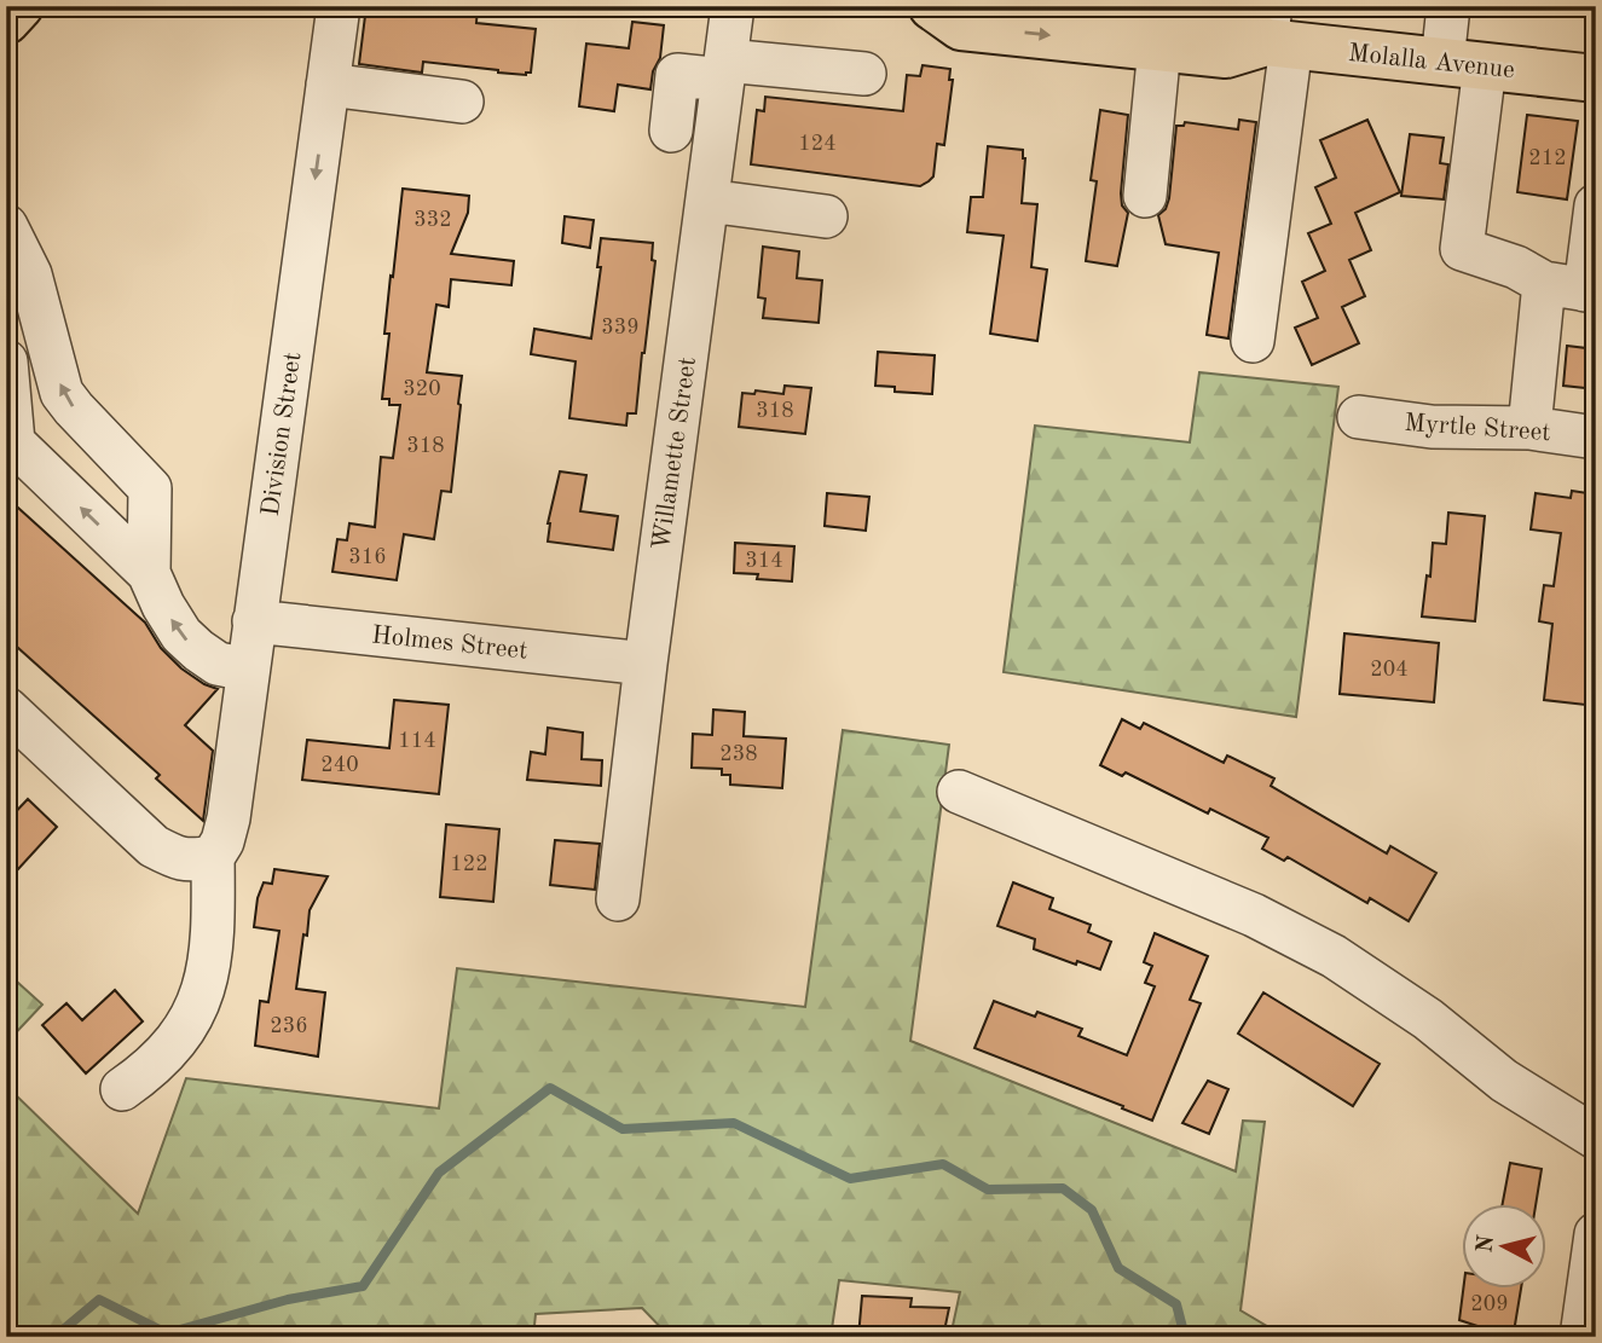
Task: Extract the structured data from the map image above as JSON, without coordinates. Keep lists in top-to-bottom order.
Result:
{
  "streets": {
    "main road": ["Molalla Avenue"],
    "street": [
      "Myrtle Street",
      "Division Street",
      "Willamette Street",
      "Holmes Street"
    ]
  },
  "crossings": [
    ["Division Street", "Holmes Street"],
    ["Willamette Street", "Holmes Street"]
  ],
  "one_way": ["Division Street"],
  "house_numbers": [
    "124",
    "212",
    "332",
    "339",
    "320",
    "318",
    "318",
    "316",
    "314",
    "204",
    "114",
    "238",
    "240",
    "122",
    "236",
    "209"
  ],
  "north": "left"
}
